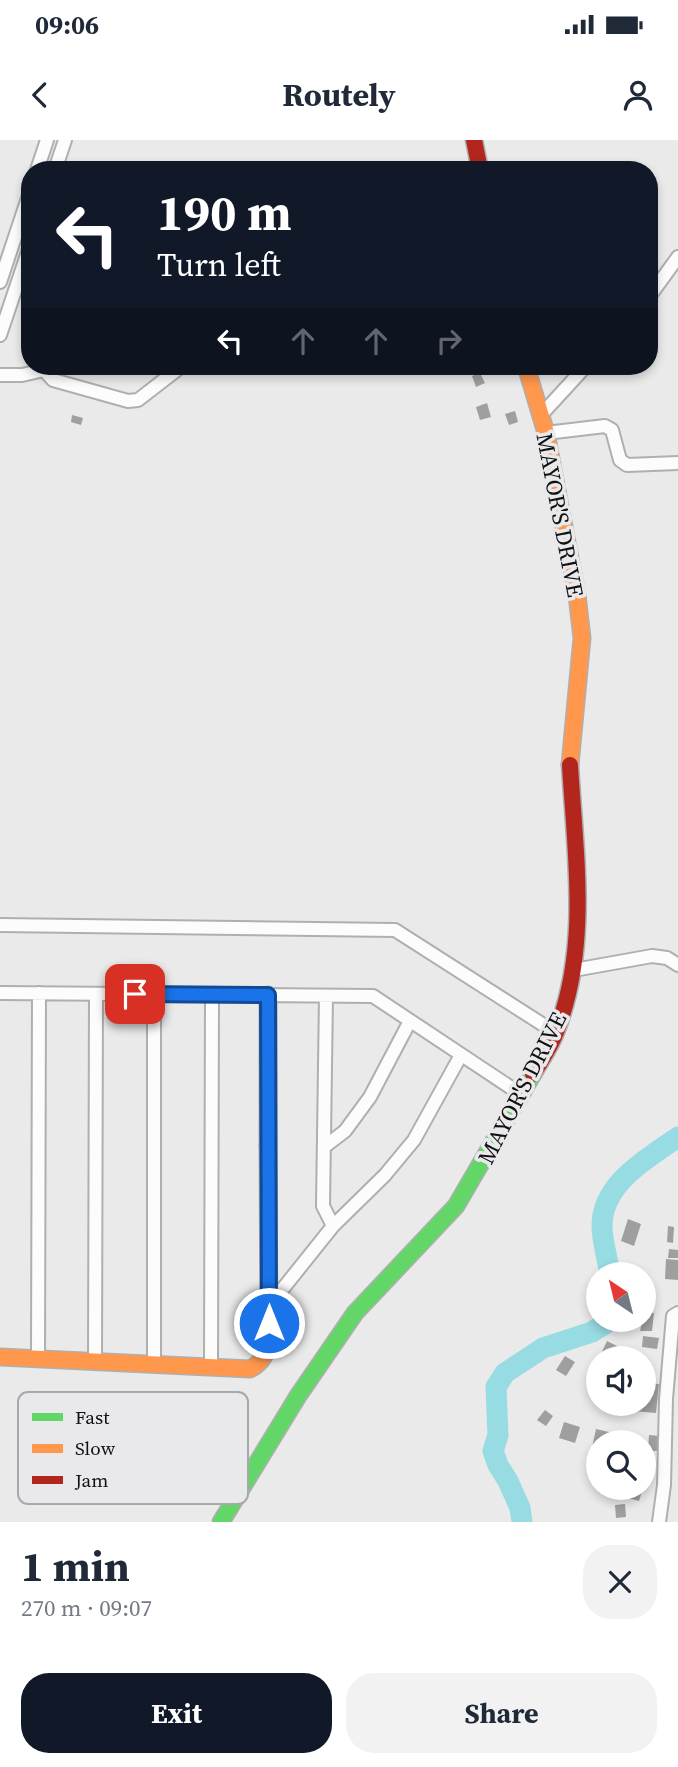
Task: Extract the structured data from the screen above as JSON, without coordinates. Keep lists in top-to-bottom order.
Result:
{
  "streets": {
    "street": ["MAYOR'S DRIVE"]
  },
  "legend": ["Fast", "Slow", "Jam"],
  "north": "top left",
  "page": {
    "status": "09:06",
    "header": "Routely",
    "turn": ["190 m", "Turn left"],
    "heading": ["1 min", "270 m · 09:07"],
    "buttons": ["Exit", "Share"]
  }
}
